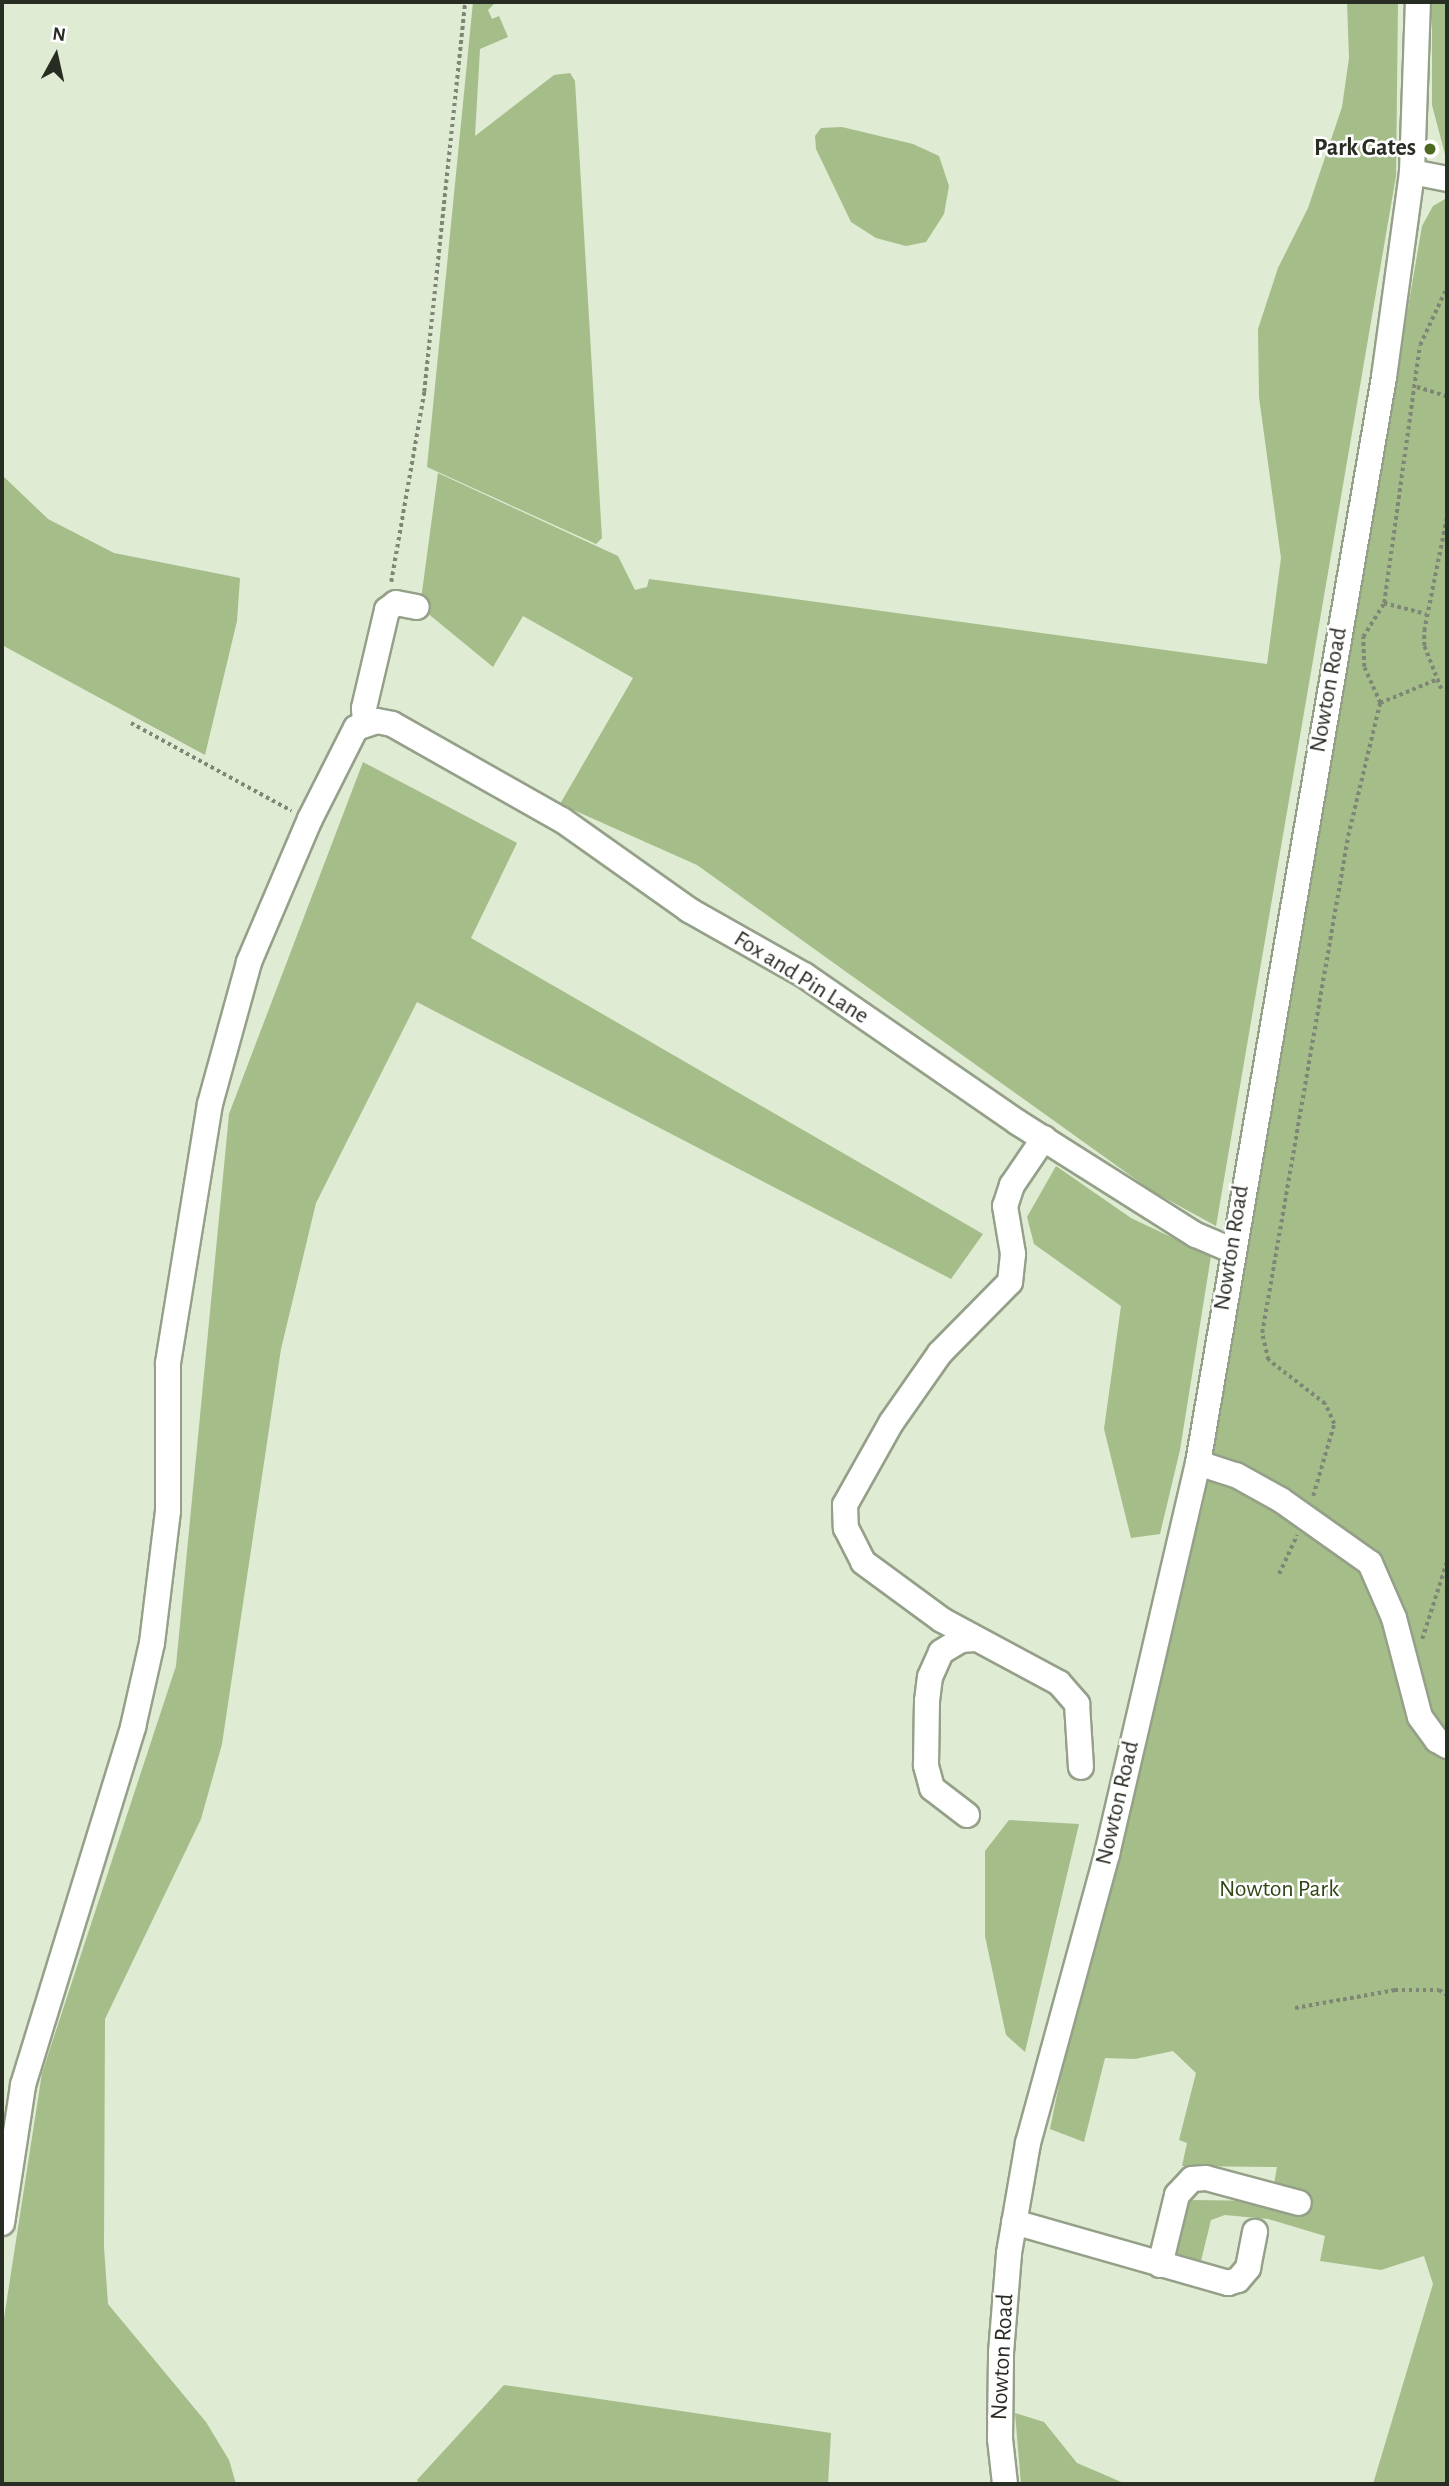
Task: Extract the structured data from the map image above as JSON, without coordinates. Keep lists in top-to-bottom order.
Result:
{
  "streets": {
    "street": ["Nowton Road", "Fox and Pin Lane"]
  },
  "crossings": [
    ["Nowton Road", "Fox and Pin Lane"]
  ],
  "parks": ["Nowton Park"],
  "places": ["Park Gates"],
  "north": "top"
}
